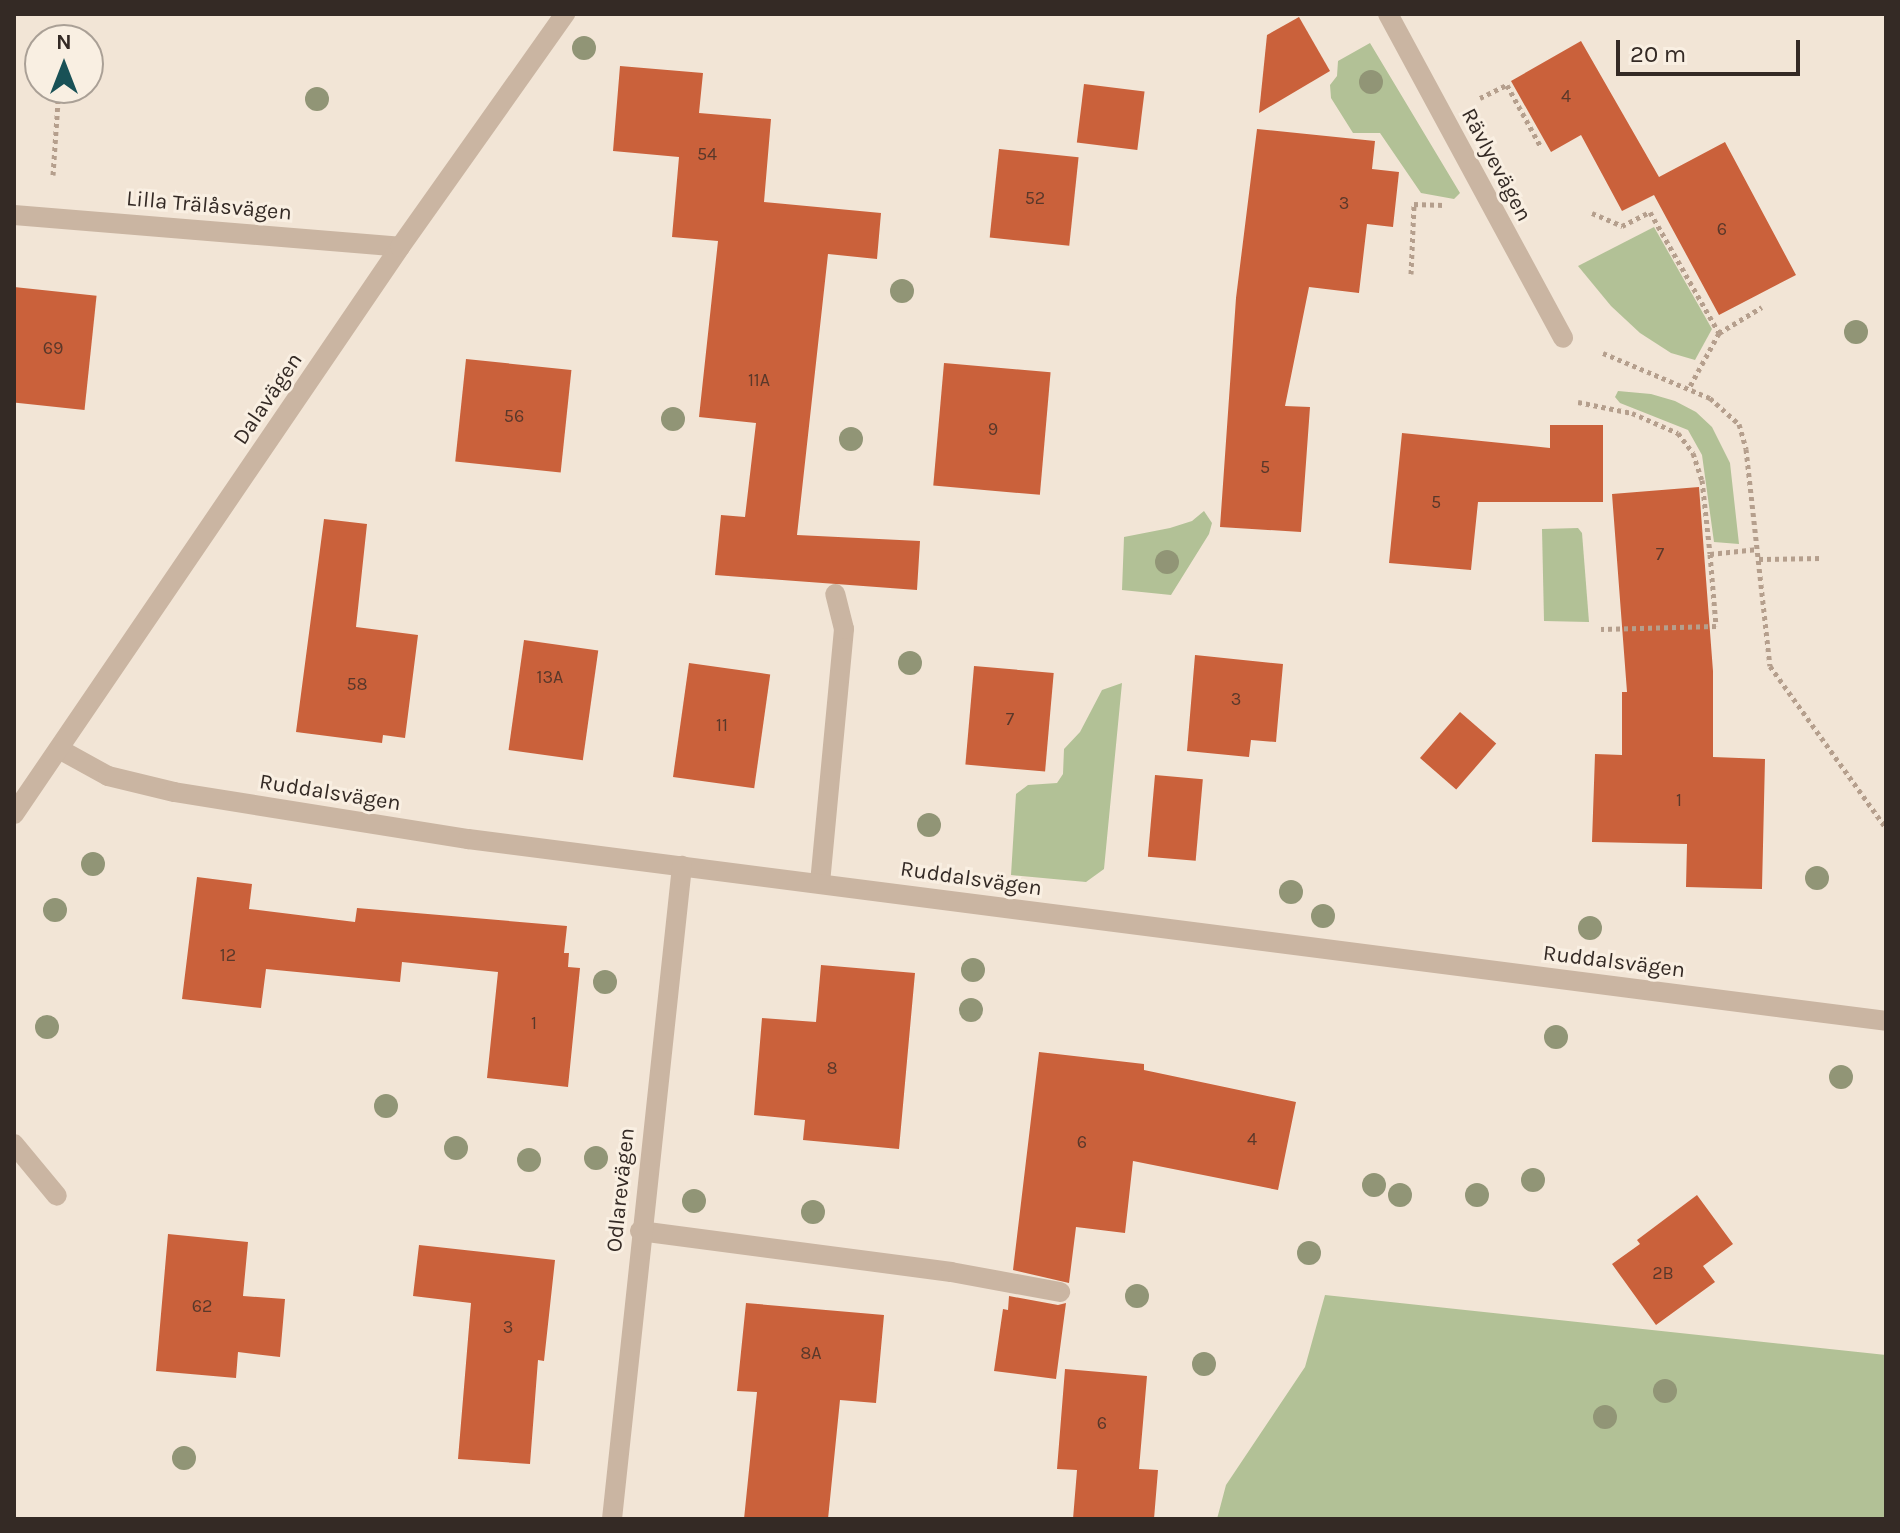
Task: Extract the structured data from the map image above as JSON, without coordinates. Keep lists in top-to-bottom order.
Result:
{
  "streets": {
    "street": [
      "Rävlyevägen",
      "Lilla Trälåsvägen",
      "Dalavägen",
      "Ruddalsvägen",
      "Odlarevägen"
    ]
  },
  "crossings": [
    ["Lilla Trälåsvägen", "Dalavägen"],
    ["Dalavägen", "Ruddalsvägen"],
    ["Ruddalsvägen", "Odlarevägen"]
  ],
  "house_numbers": [
    "4",
    "54",
    "52",
    "3",
    "6",
    "69",
    "11A",
    "56",
    "9",
    "5",
    "5",
    "7",
    "13A",
    "58",
    "3",
    "7",
    "11",
    "1",
    "12",
    "1",
    "8",
    "4",
    "6",
    "2B",
    "62",
    "3",
    "8A",
    "6"
  ],
  "scale_bar": "20 m",
  "north": "top"
}
